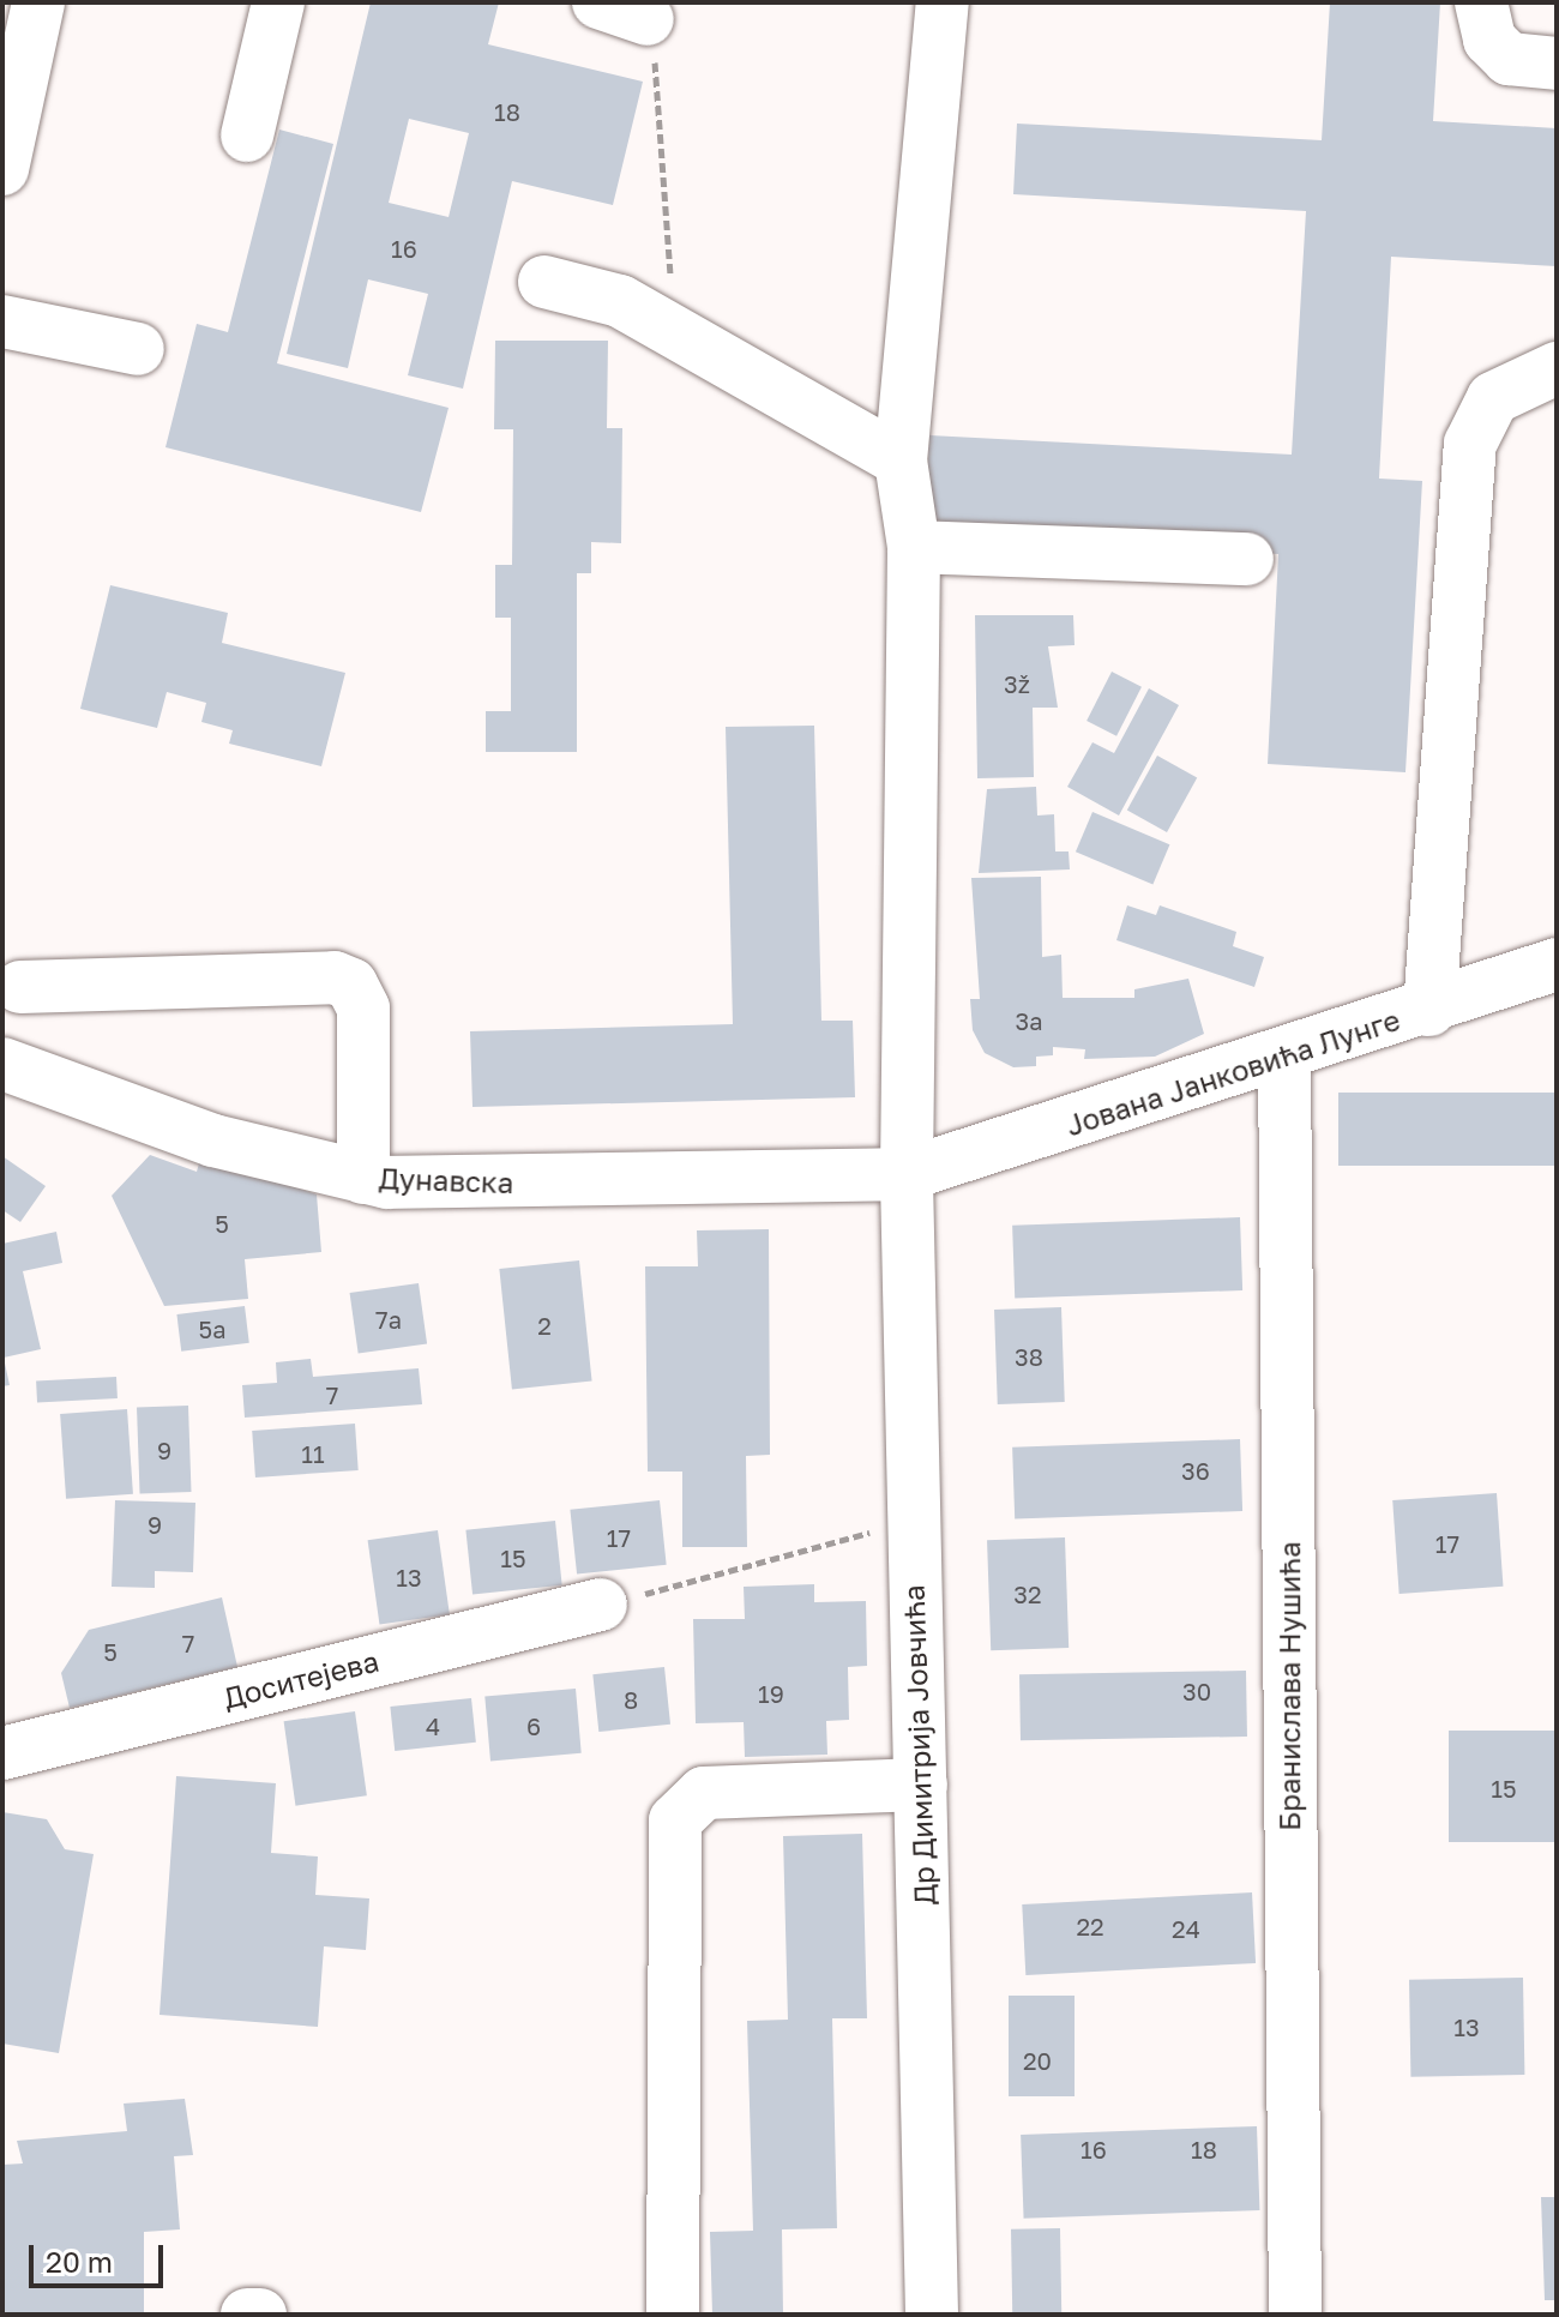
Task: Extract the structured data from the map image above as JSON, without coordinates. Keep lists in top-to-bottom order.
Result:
{
  "streets": {
    "street": [
      "Јована Јанковића Лунге",
      "Дунавска",
      "Доситејева",
      "Бранислава Нушића",
      "Др Димитрија Јовчића"
    ]
  },
  "crossings": [
    ["Јована Јанковића Лунге", "Дунавска"],
    ["Јована Јанковића Лунге", "Бранислава Нушића"],
    ["Јована Јанковића Лунге", "Др Димитрија Јовчића"],
    ["Дунавска", "Др Димитрија Јовчића"]
  ],
  "house_numbers": [
    "18",
    "16",
    "3ž",
    "3a",
    "5",
    "7a",
    "2",
    "5a",
    "38",
    "7",
    "9",
    "11",
    "36",
    "9",
    "17",
    "17",
    "15",
    "13",
    "32",
    "7",
    "5",
    "30",
    "19",
    "8",
    "4",
    "6",
    "15",
    "22",
    "24",
    "13",
    "20",
    "16",
    "18"
  ],
  "scale_bar": "20 m"
}
